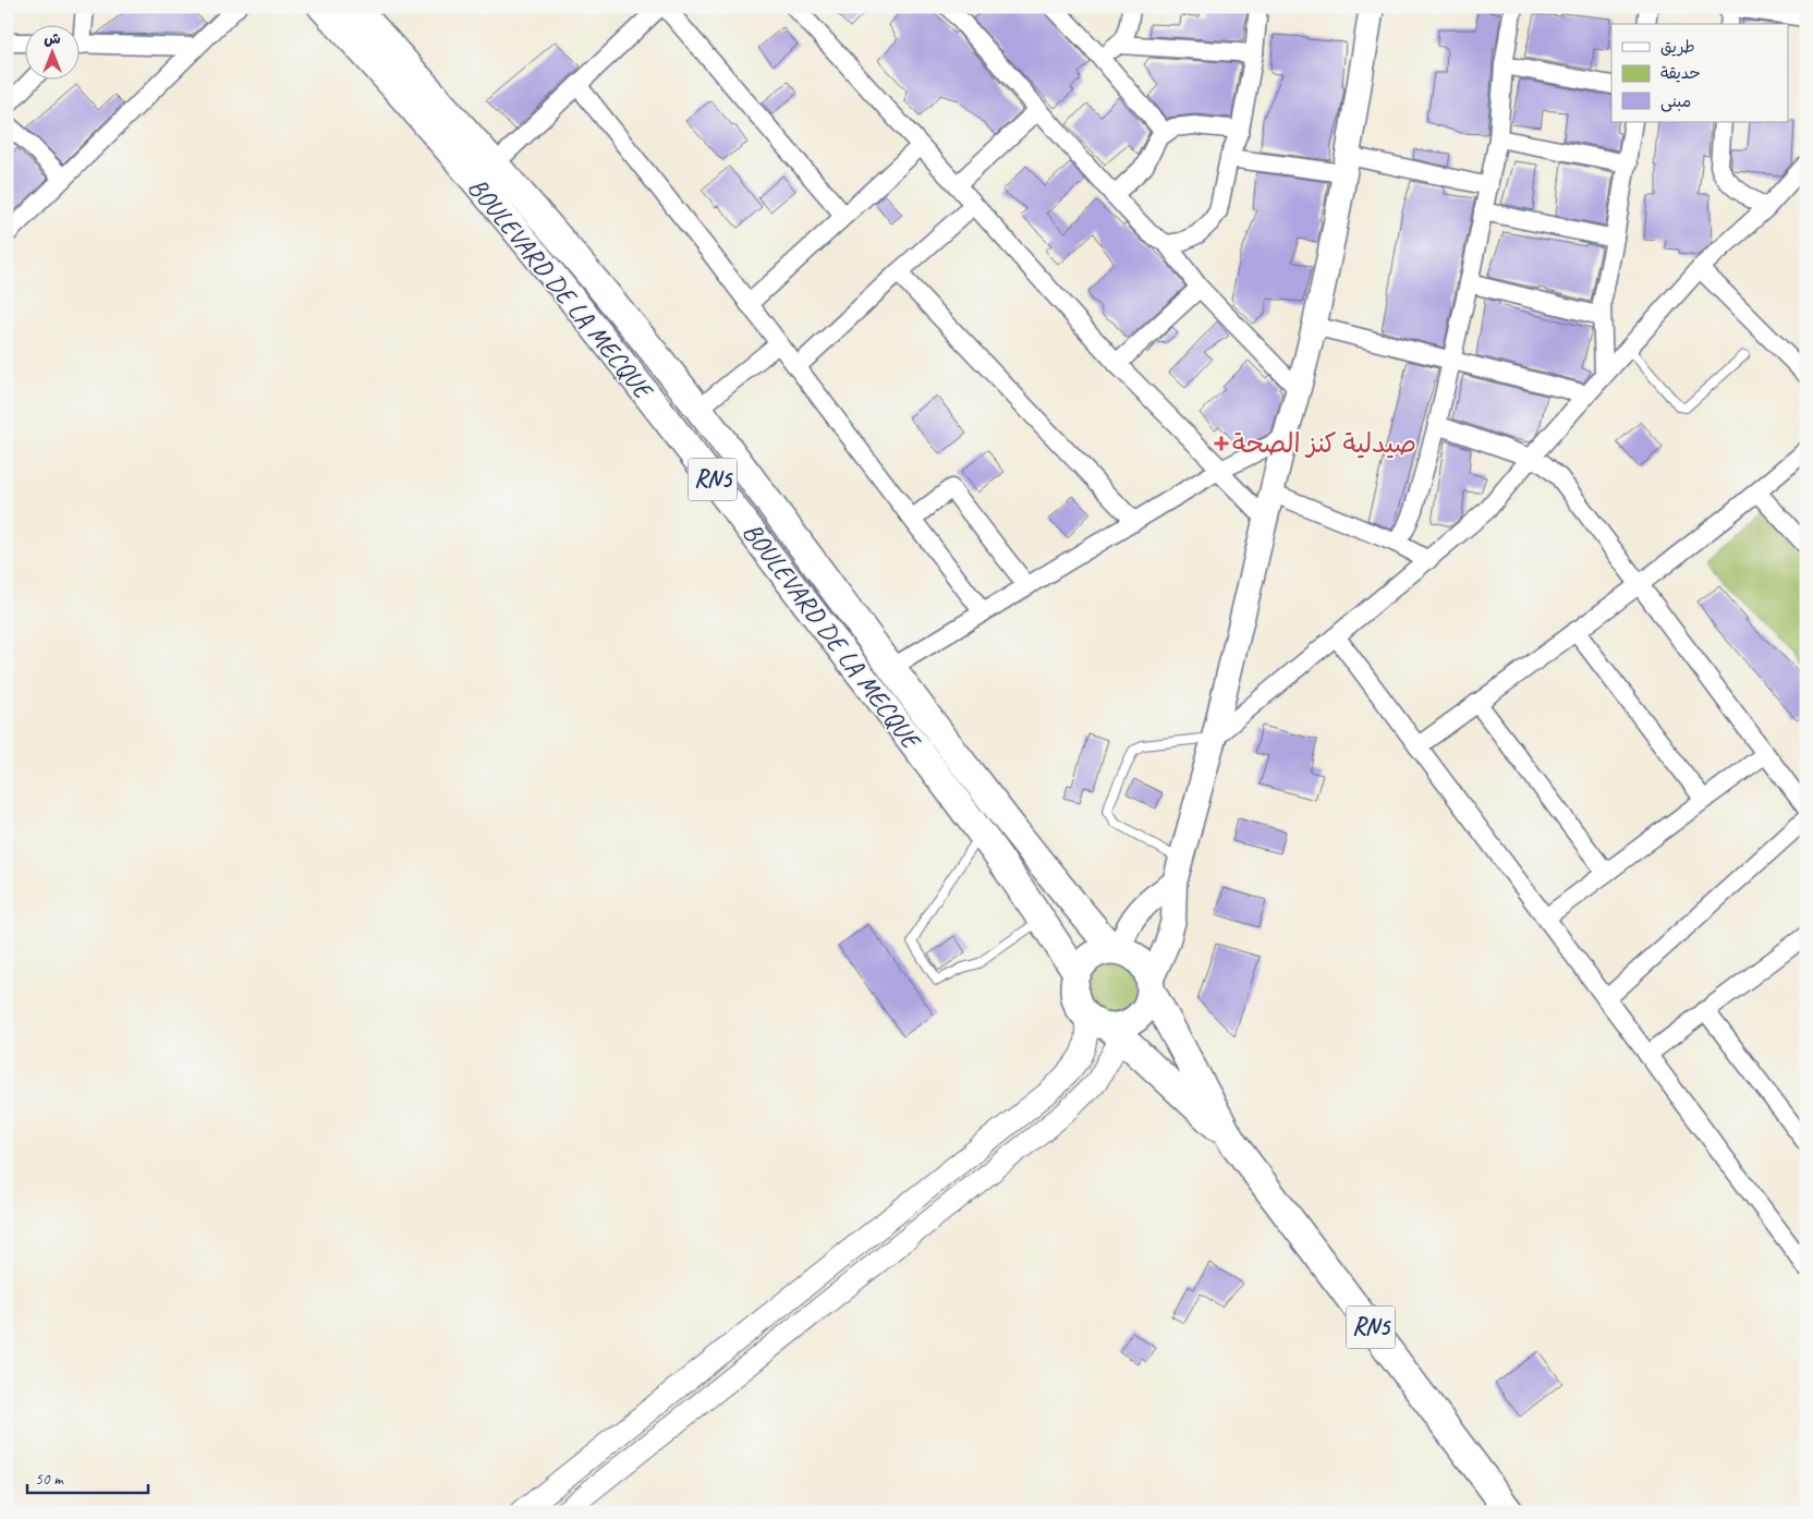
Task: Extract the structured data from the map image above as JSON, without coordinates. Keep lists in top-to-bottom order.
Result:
{
  "streets": {
    "main road": ["BOULEVARD DE LA MECQUE", "RN5"]
  },
  "crossings": [
    ["BOULEVARD DE LA MECQUE", "RN5"]
  ],
  "places": {
    "health": ["صيدلية كنز الصحة"]
  },
  "legend": ["طريق", "حديقة", "مبنى"],
  "scale_bar": "50 m",
  "north": "top"
}
